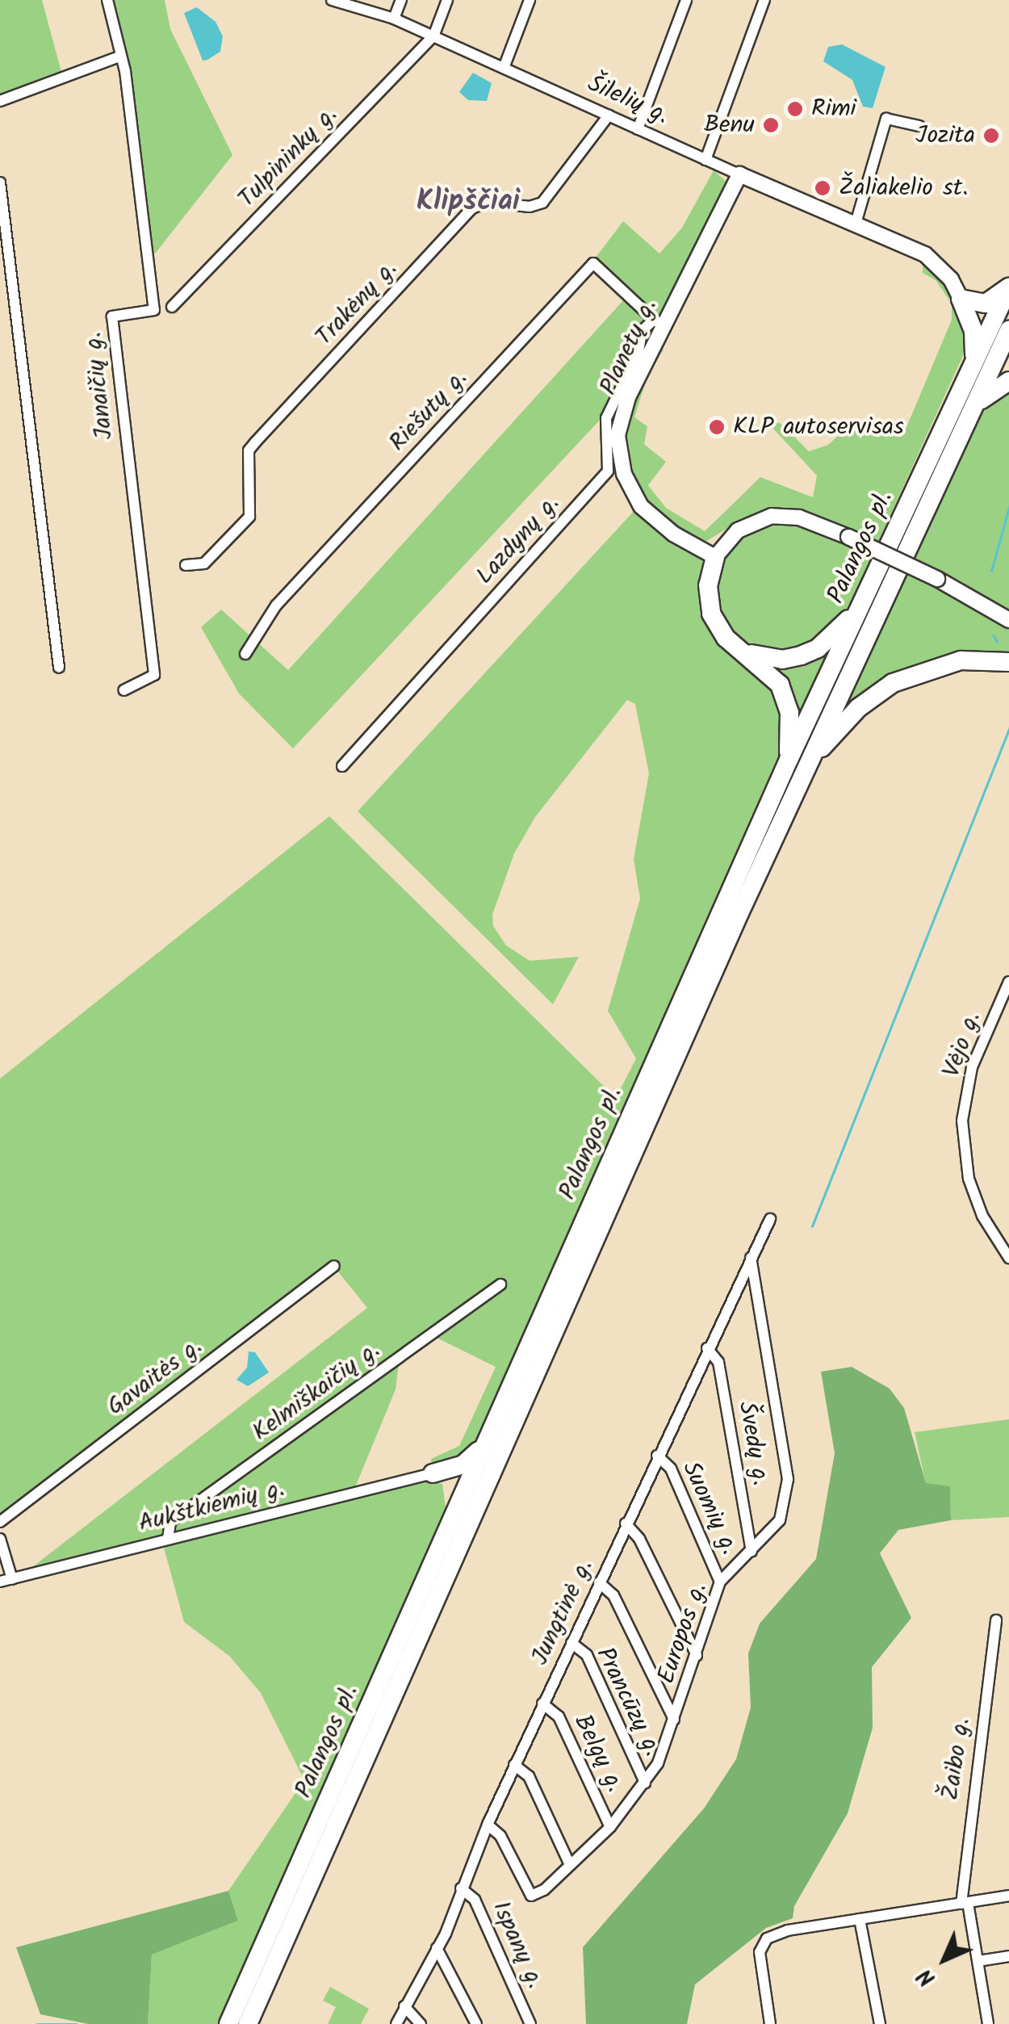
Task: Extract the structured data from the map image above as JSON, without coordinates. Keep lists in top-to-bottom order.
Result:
{
  "streets": {
    "highway": ["Palangos pl."],
    "main road": ["Šilelių g.", "Planetų g."],
    "street": [
      "Tulpininkų g.",
      "Trakėnų g.",
      "Janaičių g.",
      "Riešutų g.",
      "Lazdynų g.",
      "Vėjo g.",
      "Gavaitės g.",
      "Kelmiškaičių g.",
      "Švedų g.",
      "Aukštkiemių g.",
      "Suomių g.",
      "Jungtinė g.",
      "Europos g.",
      "Prancūzų g.",
      "Belgų g.",
      "Žaibo g.",
      "Ispanų g."
    ]
  },
  "crossings": [
    ["Šilelių g.", "Tulpininkų g."],
    ["Šilelių g.", "Trakėnų g."],
    ["Šilelių g.", "Planetų g."],
    ["Planetų g.", "Riešutų g."],
    ["Planetų g.", "Lazdynų g."],
    ["Riešutų g.", "Lazdynų g."],
    ["Kelmiškaičių g.", "Aukštkiemių g."],
    ["Švedų g.", "Jungtinė g."],
    ["Švedų g.", "Europos g."],
    ["Suomių g.", "Jungtinė g."],
    ["Suomių g.", "Europos g."],
    ["Jungtinė g.", "Europos g."],
    ["Jungtinė g.", "Prancūzų g."],
    ["Jungtinė g.", "Belgų g."],
    ["Jungtinė g.", "Ispanų g."],
    ["Europos g.", "Prancūzų g."],
    ["Europos g.", "Belgų g."]
  ],
  "districts": ["Klipščiai"],
  "places": [
    "Rimi",
    "Benu",
    "Jozita",
    "Žaliakelio st.",
    "KLP autoservisas"
  ],
  "north": "bottom left"
}
